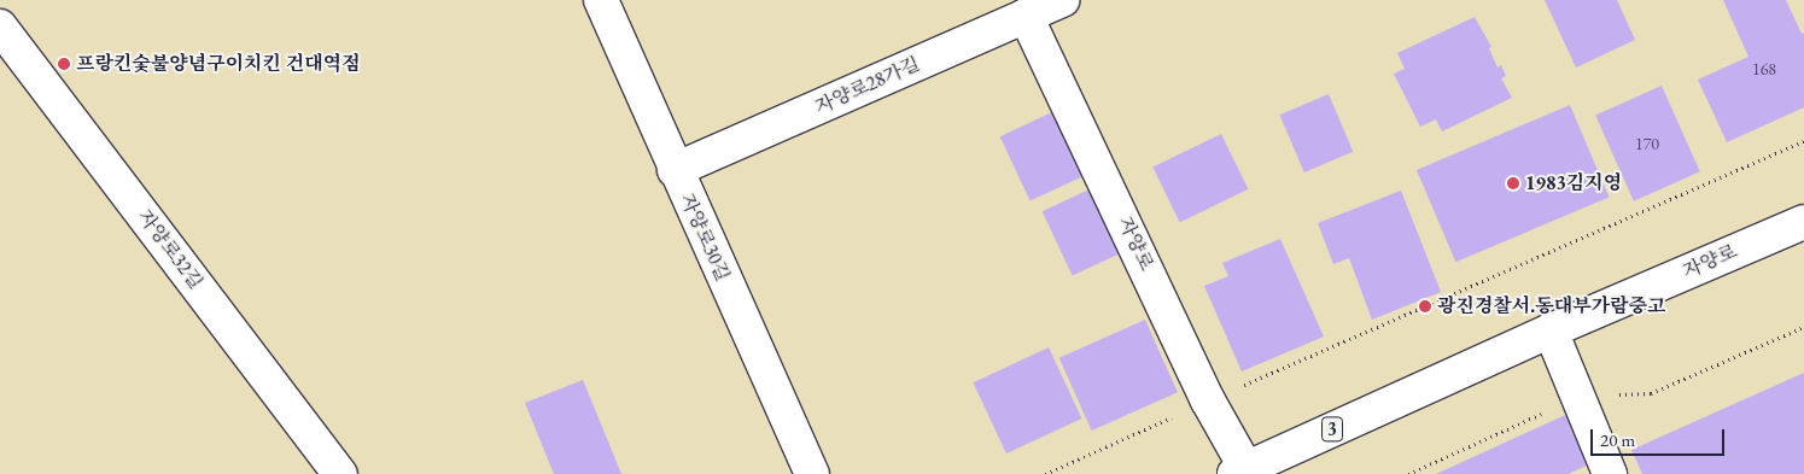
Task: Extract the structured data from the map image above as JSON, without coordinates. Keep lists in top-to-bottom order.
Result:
{
  "streets": {
    "street": [
      "자양로28가길",
      "자양로30길",
      "자양로",
      "자양로32길",
      "3"
    ]
  },
  "crossings": [
    ["자양로28가길", "자양로30길"],
    ["자양로28가길", "자양로"]
  ],
  "places": ["프랑킨숯불양념구이치킨 건대역점", "1983김지영", "광진경찰서.동대부가람중고"],
  "house_numbers": ["168", "170"],
  "scale_bar": "20 m"
}
